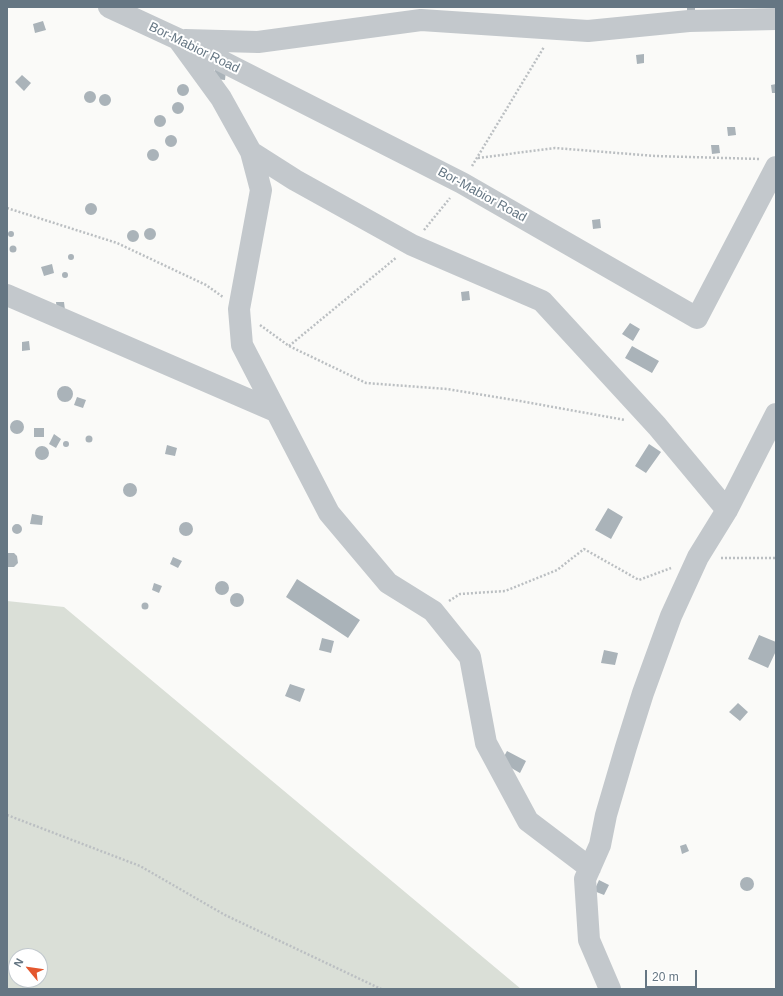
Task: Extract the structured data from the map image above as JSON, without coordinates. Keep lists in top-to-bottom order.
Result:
{
  "streets": {
    "street": ["Bor-Mabior Road"]
  },
  "scale_bar": "20 m",
  "north": "top left"
}
